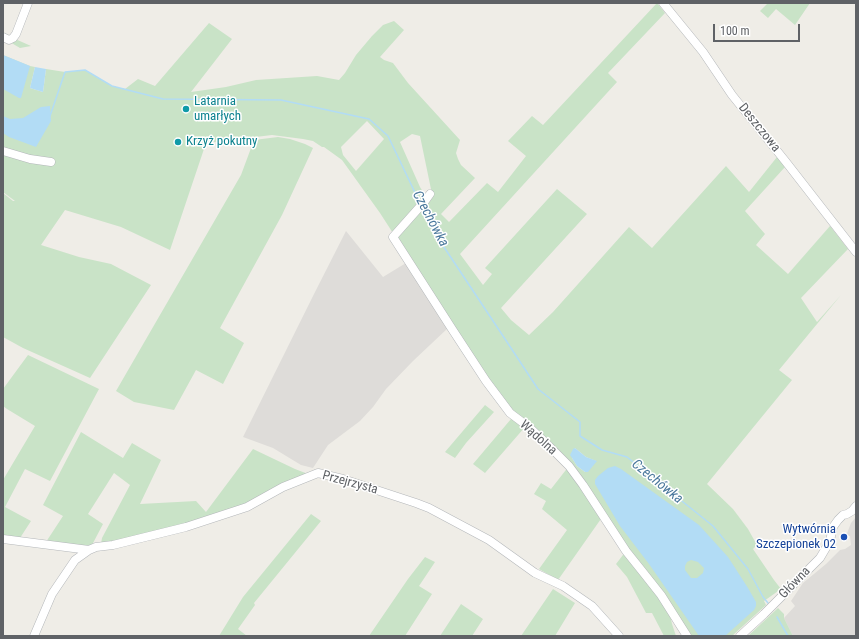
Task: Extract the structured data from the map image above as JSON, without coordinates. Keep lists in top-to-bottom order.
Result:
{
  "streets": {
    "street": [
      "Deszczowa",
      "Wądolna",
      "Przejrzysta",
      "Główna"
    ]
  },
  "water": ["Czechówka"],
  "places": ["Latarnia umarłych", "Krzyż pokutny", "Wytwórnia Szczepionek 02"],
  "scale_bar": "100 m"
}
